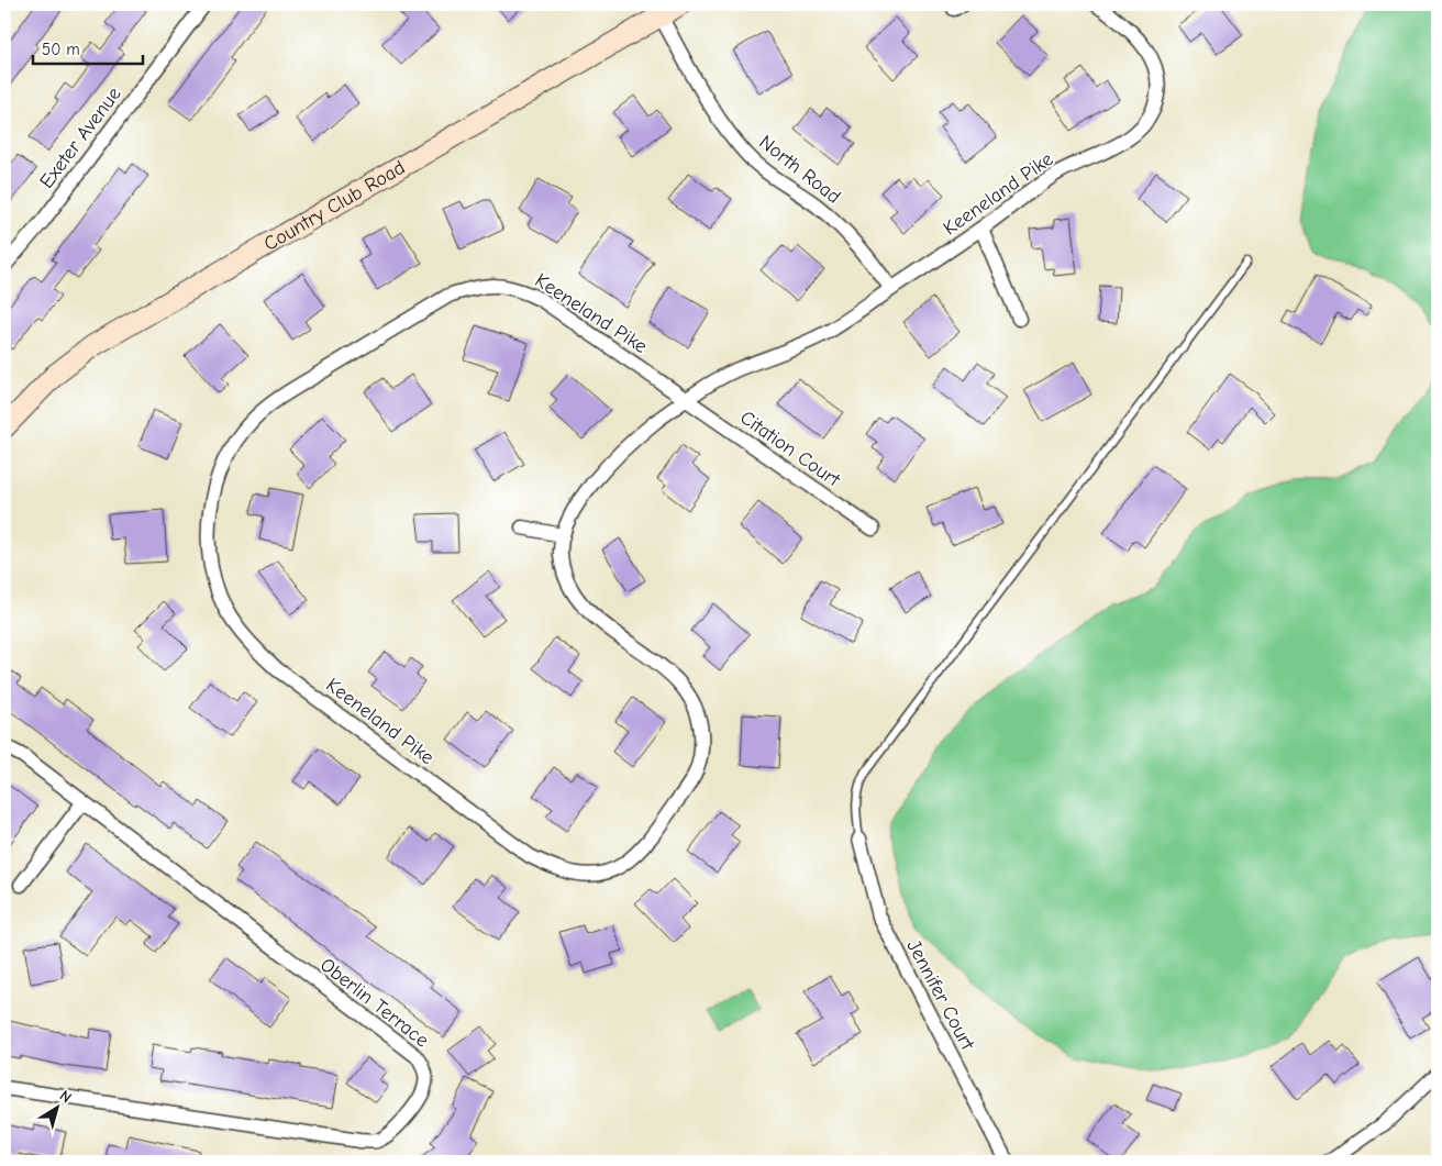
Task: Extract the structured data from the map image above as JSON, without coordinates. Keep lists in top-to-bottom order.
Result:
{
  "streets": {
    "main road": ["Country Club Road"],
    "street": [
      "Exeter Avenue",
      "North Road",
      "Keeneland Pike",
      "Citation Court",
      "Jennifer Court",
      "Oberlin Terrace"
    ]
  },
  "crossings": [
    ["North Road", "Keeneland Pike"],
    ["North Road", "Country Club Road"],
    ["Keeneland Pike", "Citation Court"]
  ],
  "scale_bar": "50 m",
  "north": "top right"
}
